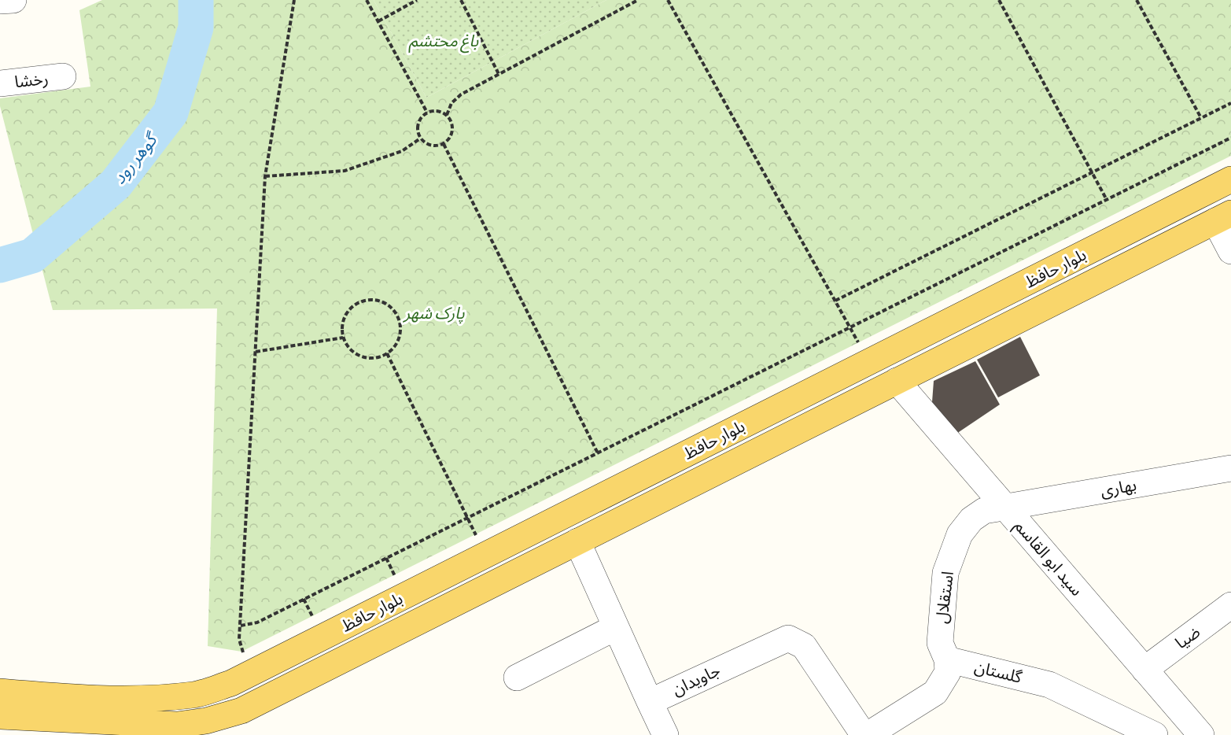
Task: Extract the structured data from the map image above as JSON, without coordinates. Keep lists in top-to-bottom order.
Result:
{
  "streets": {
    "main road": ["بلوار حافظ"],
    "street": [
      "رخشا",
      "بهاری",
      "سید ابو القاسم",
      "استقلال",
      "ضیا",
      "گلستان",
      "جاویدان"
    ]
  },
  "crossings": [
    ["بلوار حافظ", "سید ابو القاسم"],
    ["بهاری", "سید ابو القاسم"],
    ["بهاری", "استقلال"],
    ["سید ابو القاسم", "استقلال"],
    ["سید ابو القاسم", "ضیا"],
    ["استقلال", "گلستان"]
  ],
  "water": ["گوهر رود"],
  "parks": ["باغ محتشم", "پارک شهر"]
}
